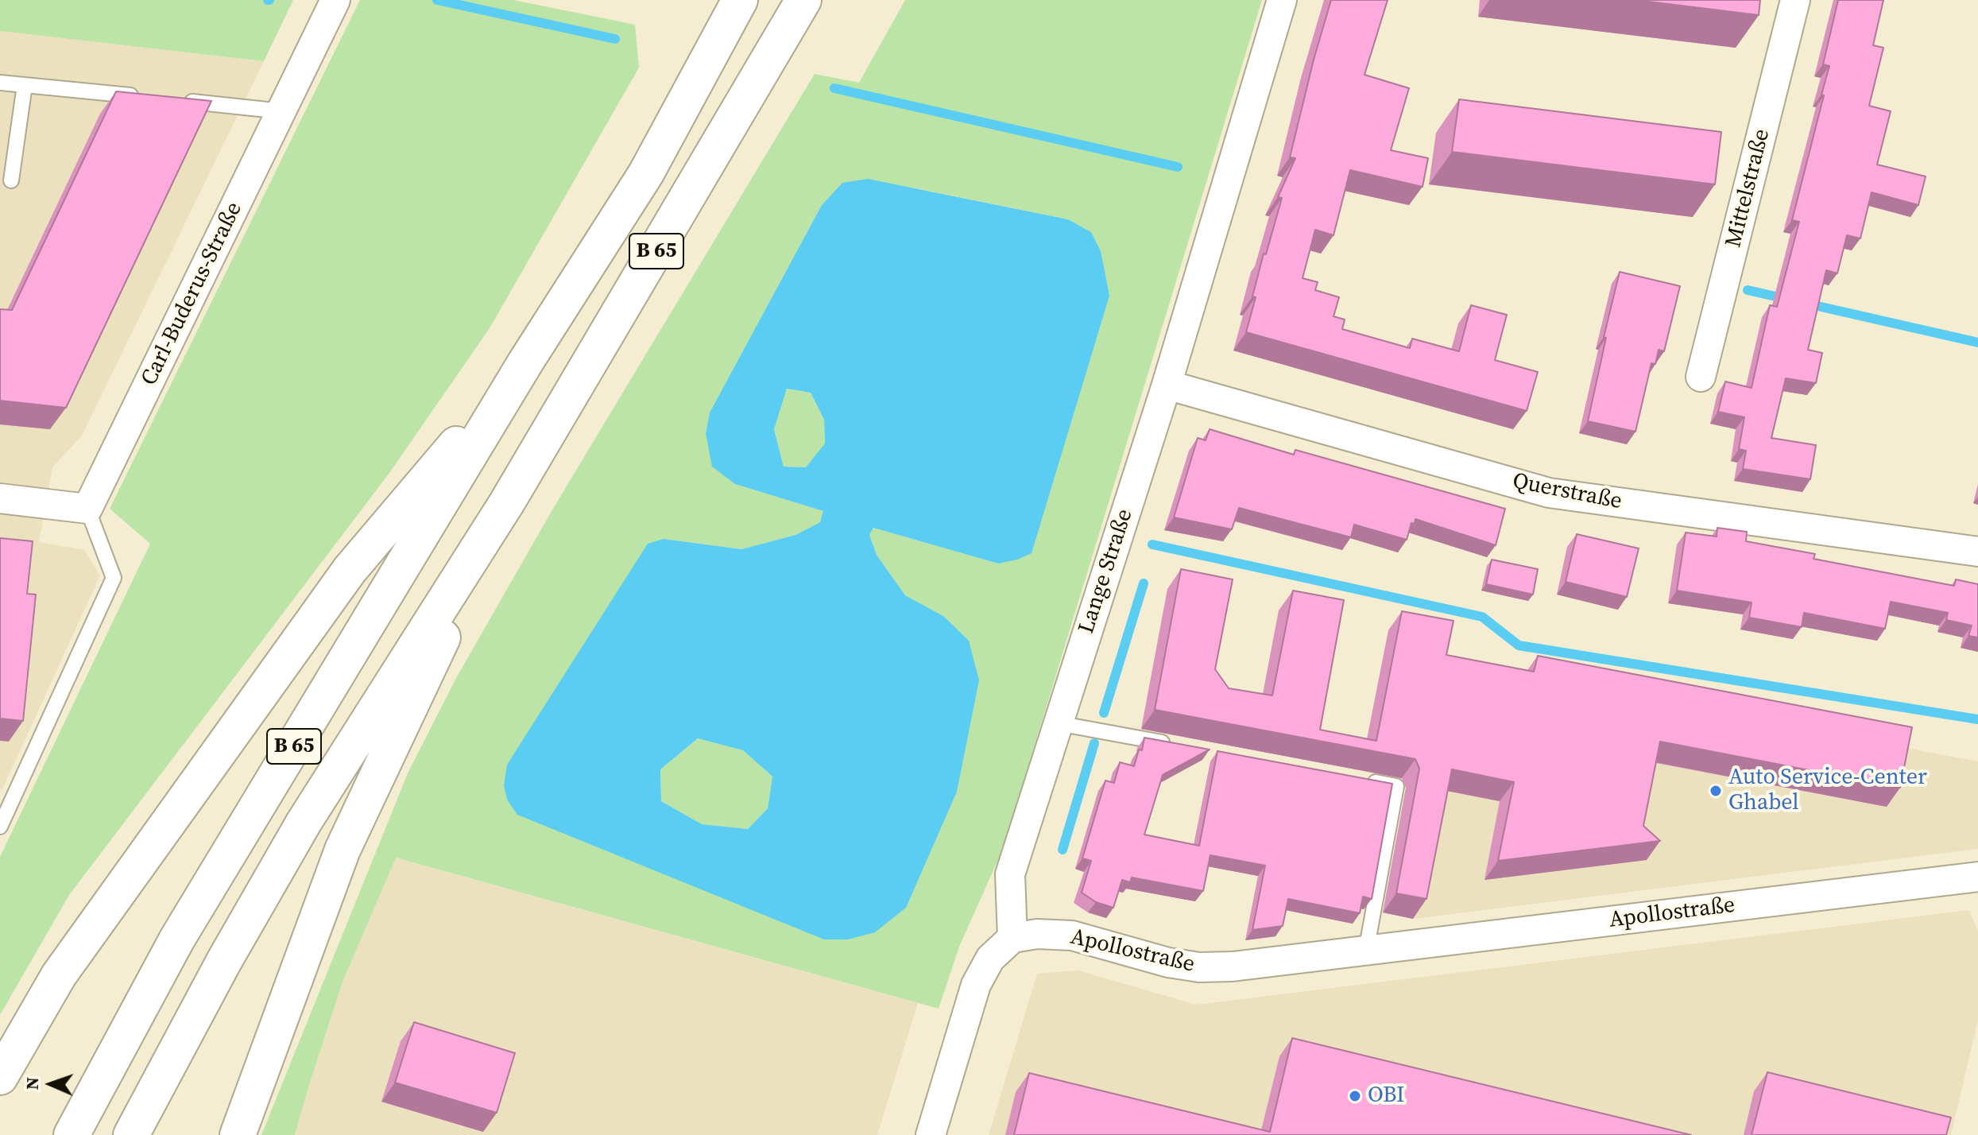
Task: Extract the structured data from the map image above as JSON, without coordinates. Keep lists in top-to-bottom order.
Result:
{
  "streets": {
    "highway": ["B 65"],
    "street": [
      "Mittelstraße",
      "Carl-Buderus-Straße",
      "Querstraße",
      "Lange Straße",
      "Apollostraße"
    ]
  },
  "crossings": [
    ["Querstraße", "Lange Straße"],
    ["Lange Straße", "Apollostraße"]
  ],
  "places": ["Auto Service-Center Ghabel", "OBI"],
  "north": "left"
}
